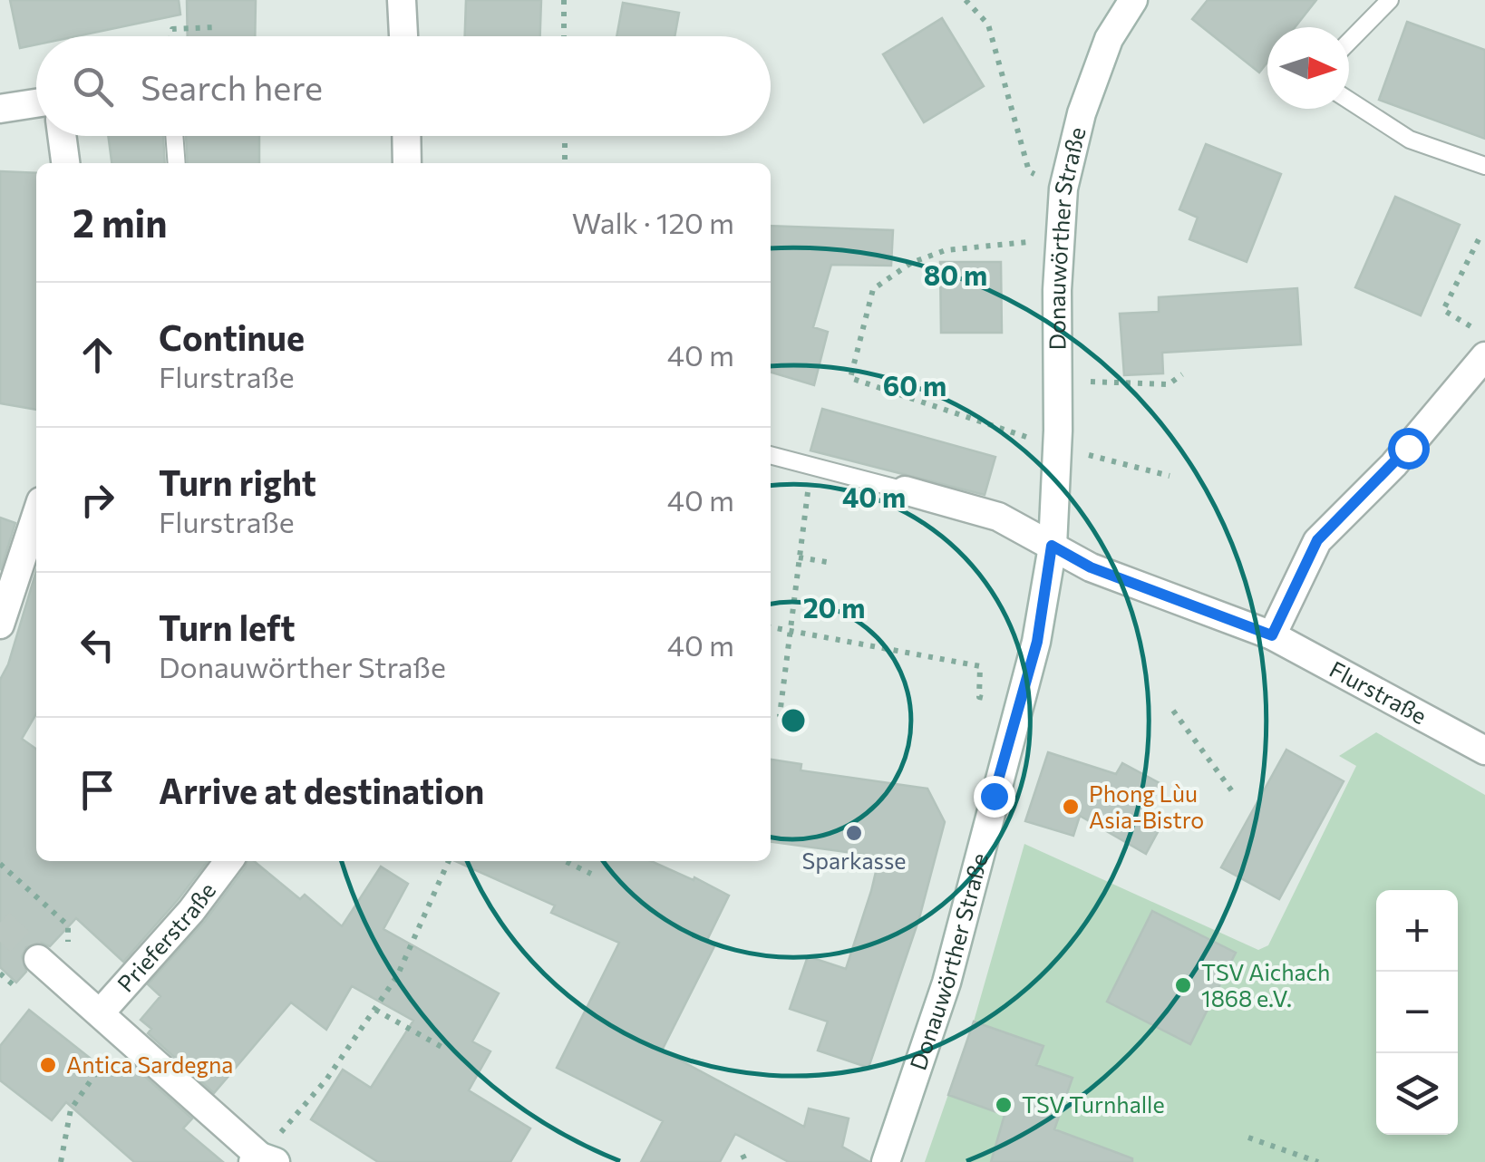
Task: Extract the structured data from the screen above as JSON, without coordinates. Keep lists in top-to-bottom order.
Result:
{
  "streets": {
    "street": ["Donauwörther Straße", "Flurstraße", "Prieferstraße"]
  },
  "crossings": [
    ["Donauwörther Straße", "Flurstraße"]
  ],
  "places": [
    "Phong Lùu Asia-Bistro",
    "Sparkasse",
    "TSV Aichach 1868 e.V.",
    "Antica Sardegna",
    "TSV Turnhalle"
  ],
  "north": "right",
  "page": {
    "search": "Search here",
    "heading": ["2 min", "Walk · 120 m"],
    "list": [
      ["Continue", "Flurstraße", "40 m"],
      ["Turn right", "Flurstraße", "40 m"],
      ["Turn left", "Donauwörther Straße", "40 m"],
      "Arrive at destination"
    ],
    "map_buttons": ["+", "−"]
  },
  "rings": [
    "80 m",
    "60 m",
    "40 m",
    "20 m"
  ]
}
